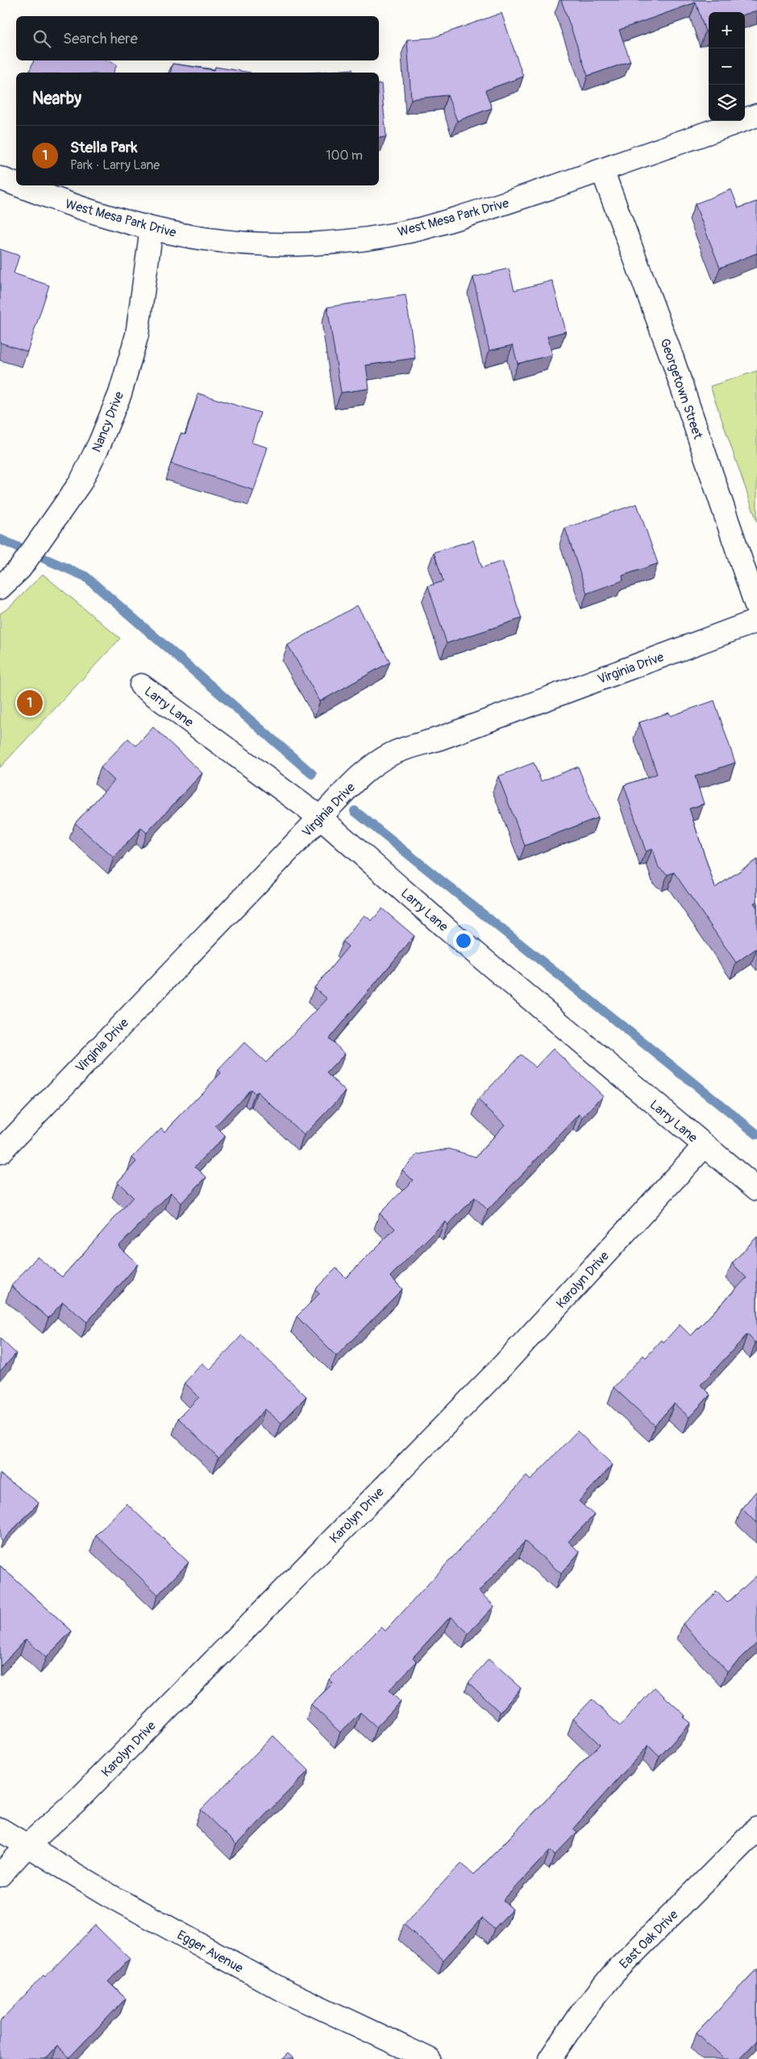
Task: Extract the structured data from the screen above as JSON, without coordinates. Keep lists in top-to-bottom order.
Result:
{
  "streets": {
    "street": [
      "West Mesa Park Drive",
      "Georgetown Street",
      "Nancy Drive",
      "Virginia Drive",
      "Larry Lane",
      "Karolyn Drive",
      "East Oak Drive",
      "Egger Avenue"
    ]
  },
  "crossings": [
    ["West Mesa Park Drive", "Georgetown Street"],
    ["West Mesa Park Drive", "Nancy Drive"],
    ["Virginia Drive", "Larry Lane"],
    ["Larry Lane", "Karolyn Drive"],
    ["Karolyn Drive", "Egger Avenue"]
  ],
  "page": {
    "map_buttons": ["+", "−"],
    "search": "Search here",
    "heading": "Nearby",
    "list": [
      {
        "mark": "1",
        "name": "Stella Park",
        "note": "Park · Larry Lane",
        "value": "100 m"
      }
    ],
    "pins": "1"
  }
}
